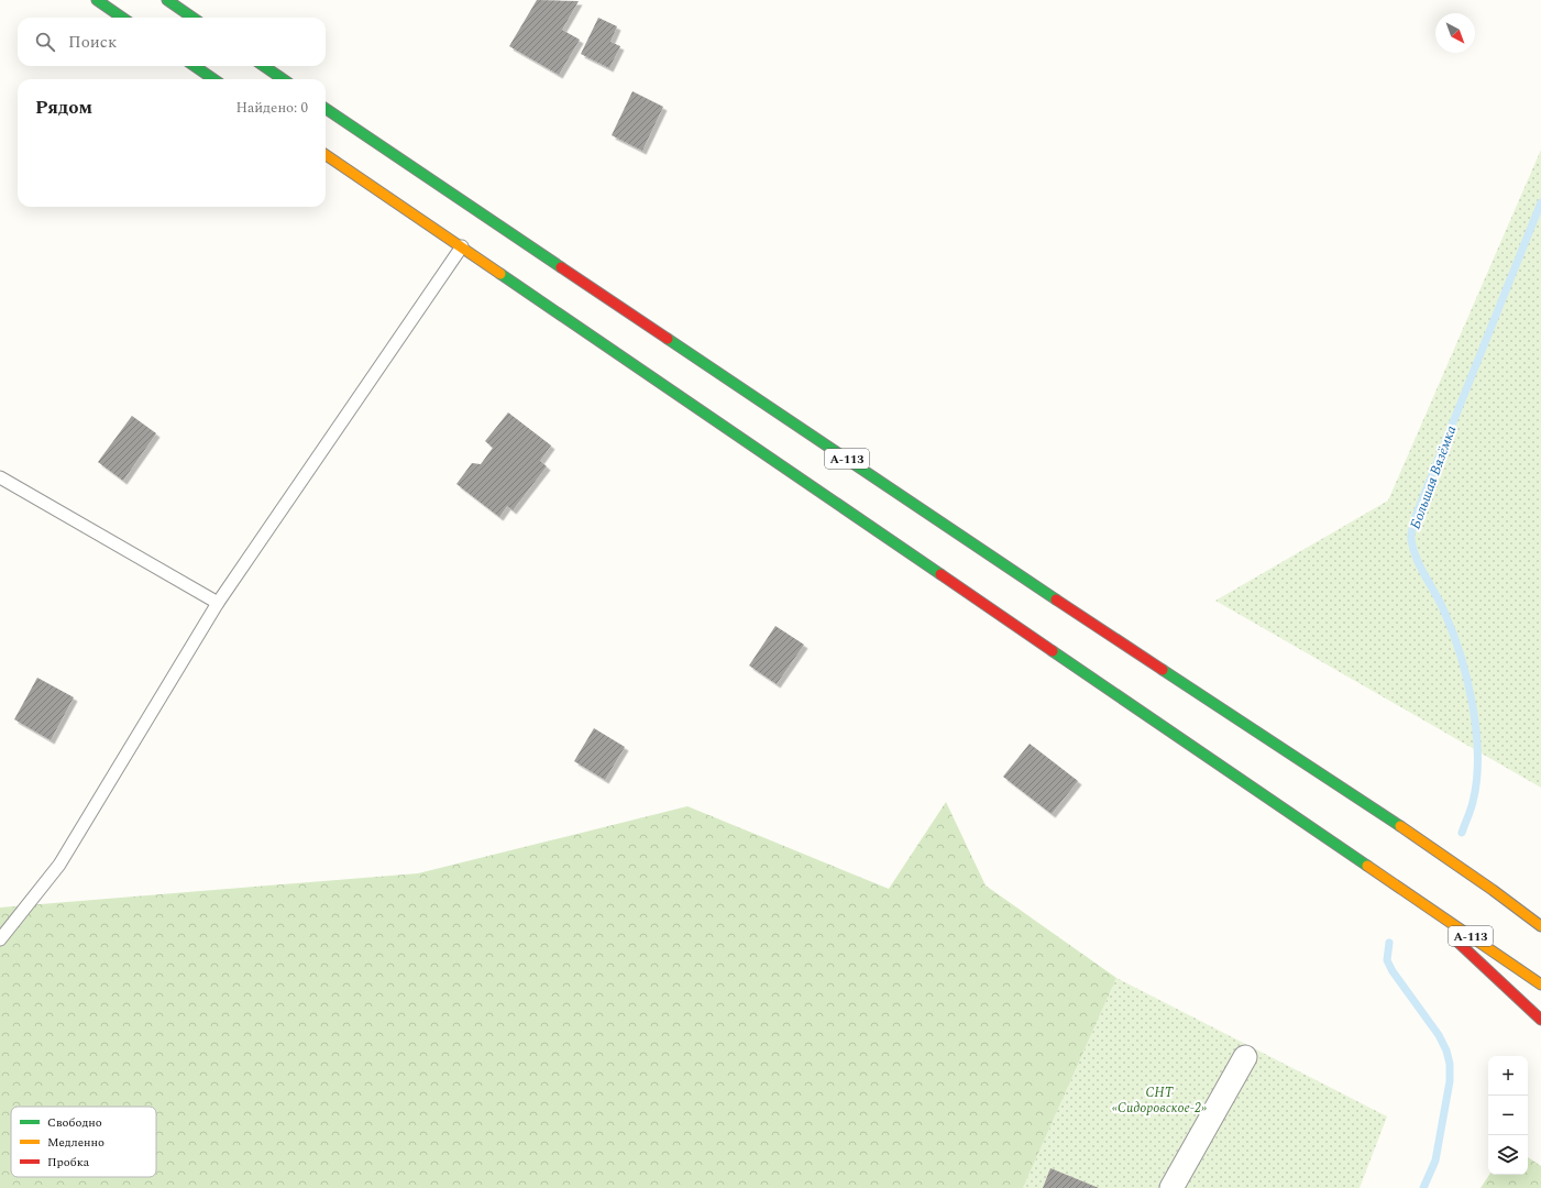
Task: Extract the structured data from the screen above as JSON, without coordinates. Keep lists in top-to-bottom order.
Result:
{
  "streets": {
    "highway": ["А-113"]
  },
  "water": ["Большая Вязёмка"],
  "parks": ["СНТ «Сидоровское-2»"],
  "legend": ["Свободно", "Медленно", "Пробка"],
  "north": "bottom right",
  "page": {
    "search": "Поиск",
    "heading": ["Рядом", "Найдено: 0"],
    "map_buttons": ["+", "−"]
  }
}
